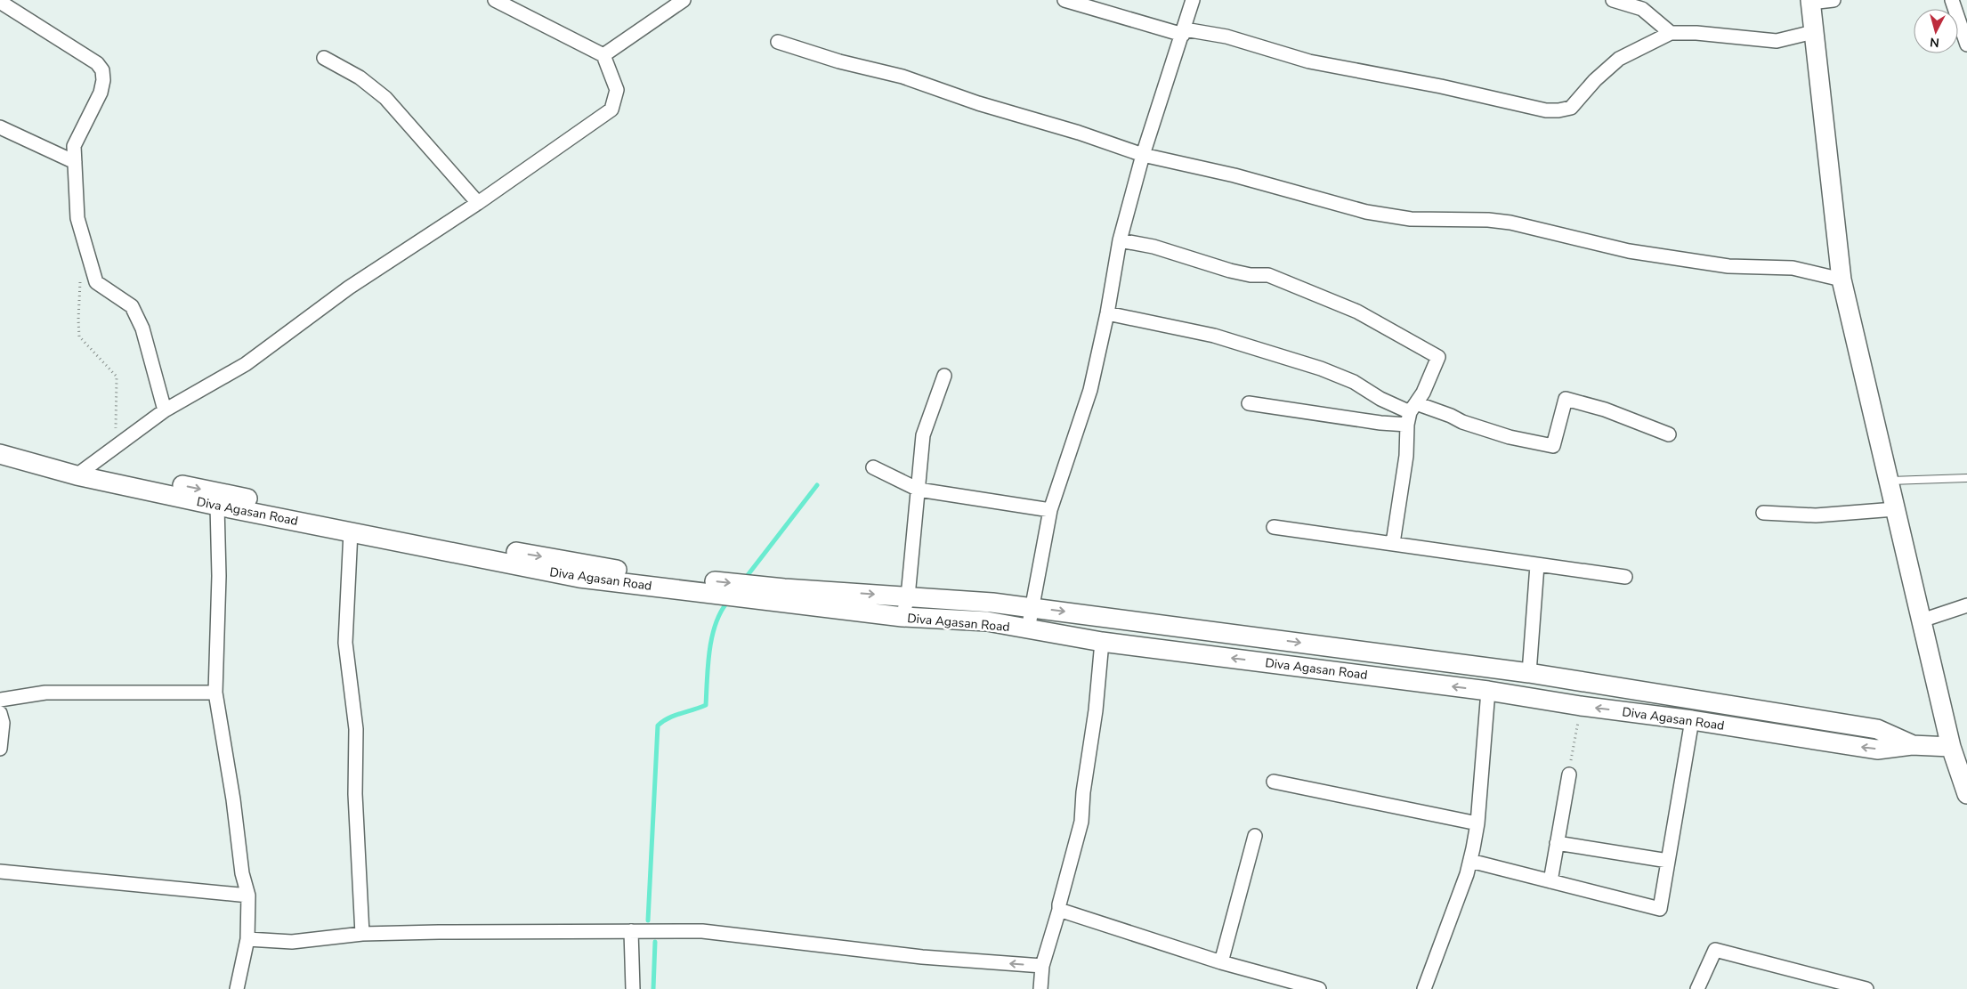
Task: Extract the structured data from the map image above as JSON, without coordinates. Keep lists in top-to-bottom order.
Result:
{
  "streets": {
    "street": ["Diva Agasan Road"]
  },
  "north": "bottom"
}
